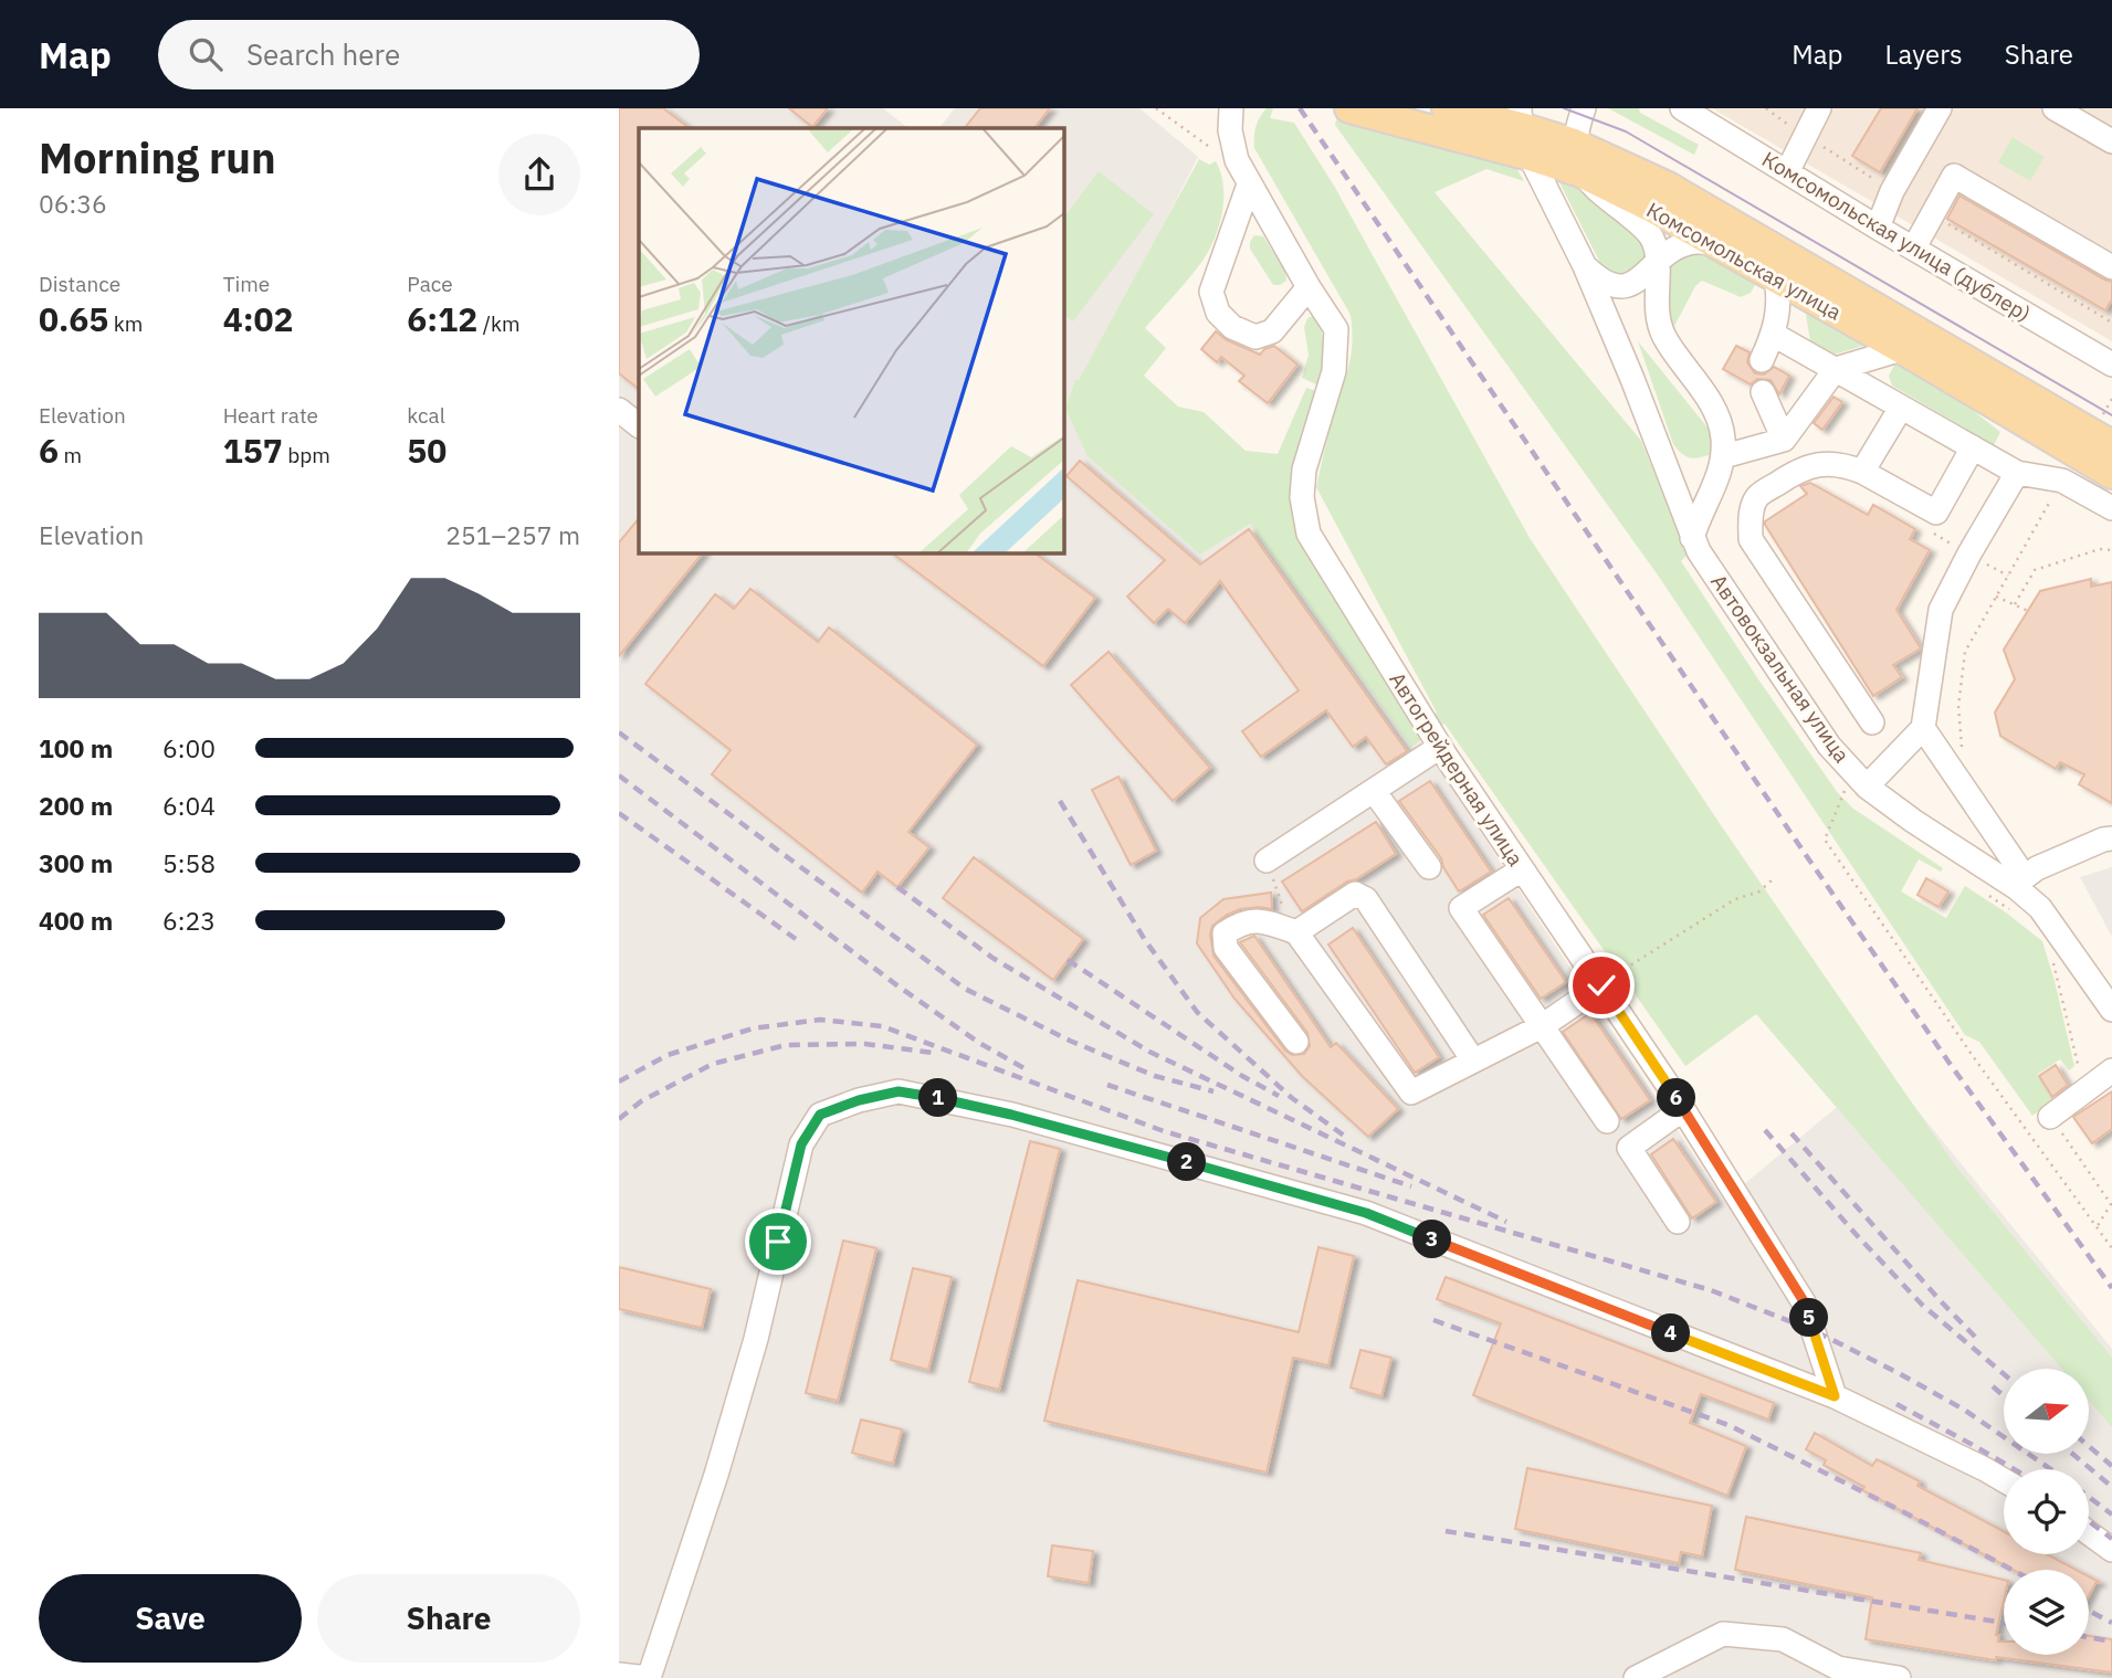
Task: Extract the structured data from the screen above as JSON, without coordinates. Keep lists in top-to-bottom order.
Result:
{
  "streets": {
    "main road": ["Комсомольская улица"],
    "street": ["Комсомольская улица (дублер)", "Автовокзальная улица", "Автогрейдерная улица"]
  },
  "crossings": [
    ["Комсомольская улица", "Автовокзальная улица"]
  ],
  "north": "right",
  "page": {
    "header": "Map",
    "search": "Search here",
    "nav": ["Map", "Layers", "Share"],
    "heading": ["Morning run", "06:36"],
    "stats": [
      ["Distance", "0.65 km"],
      ["Time", "4:02"],
      ["Pace", "6:12 /km"],
      ["Elevation", "6 m"],
      ["Heart rate", "157 bpm"],
      ["kcal", "50"]
    ],
    "chart": ["Elevation", "251–257 m"],
    "list": [
      {
        "name": "100 m",
        "note": "6:00"
      },
      {
        "name": "200 m",
        "note": "6:04"
      },
      {
        "name": "300 m",
        "note": "5:58"
      },
      {
        "name": "400 m",
        "note": "6:23"
      }
    ],
    "pins": [
      "1",
      "6",
      "2",
      "3",
      "5",
      "4"
    ],
    "buttons": ["Save", "Share"]
  }
}
